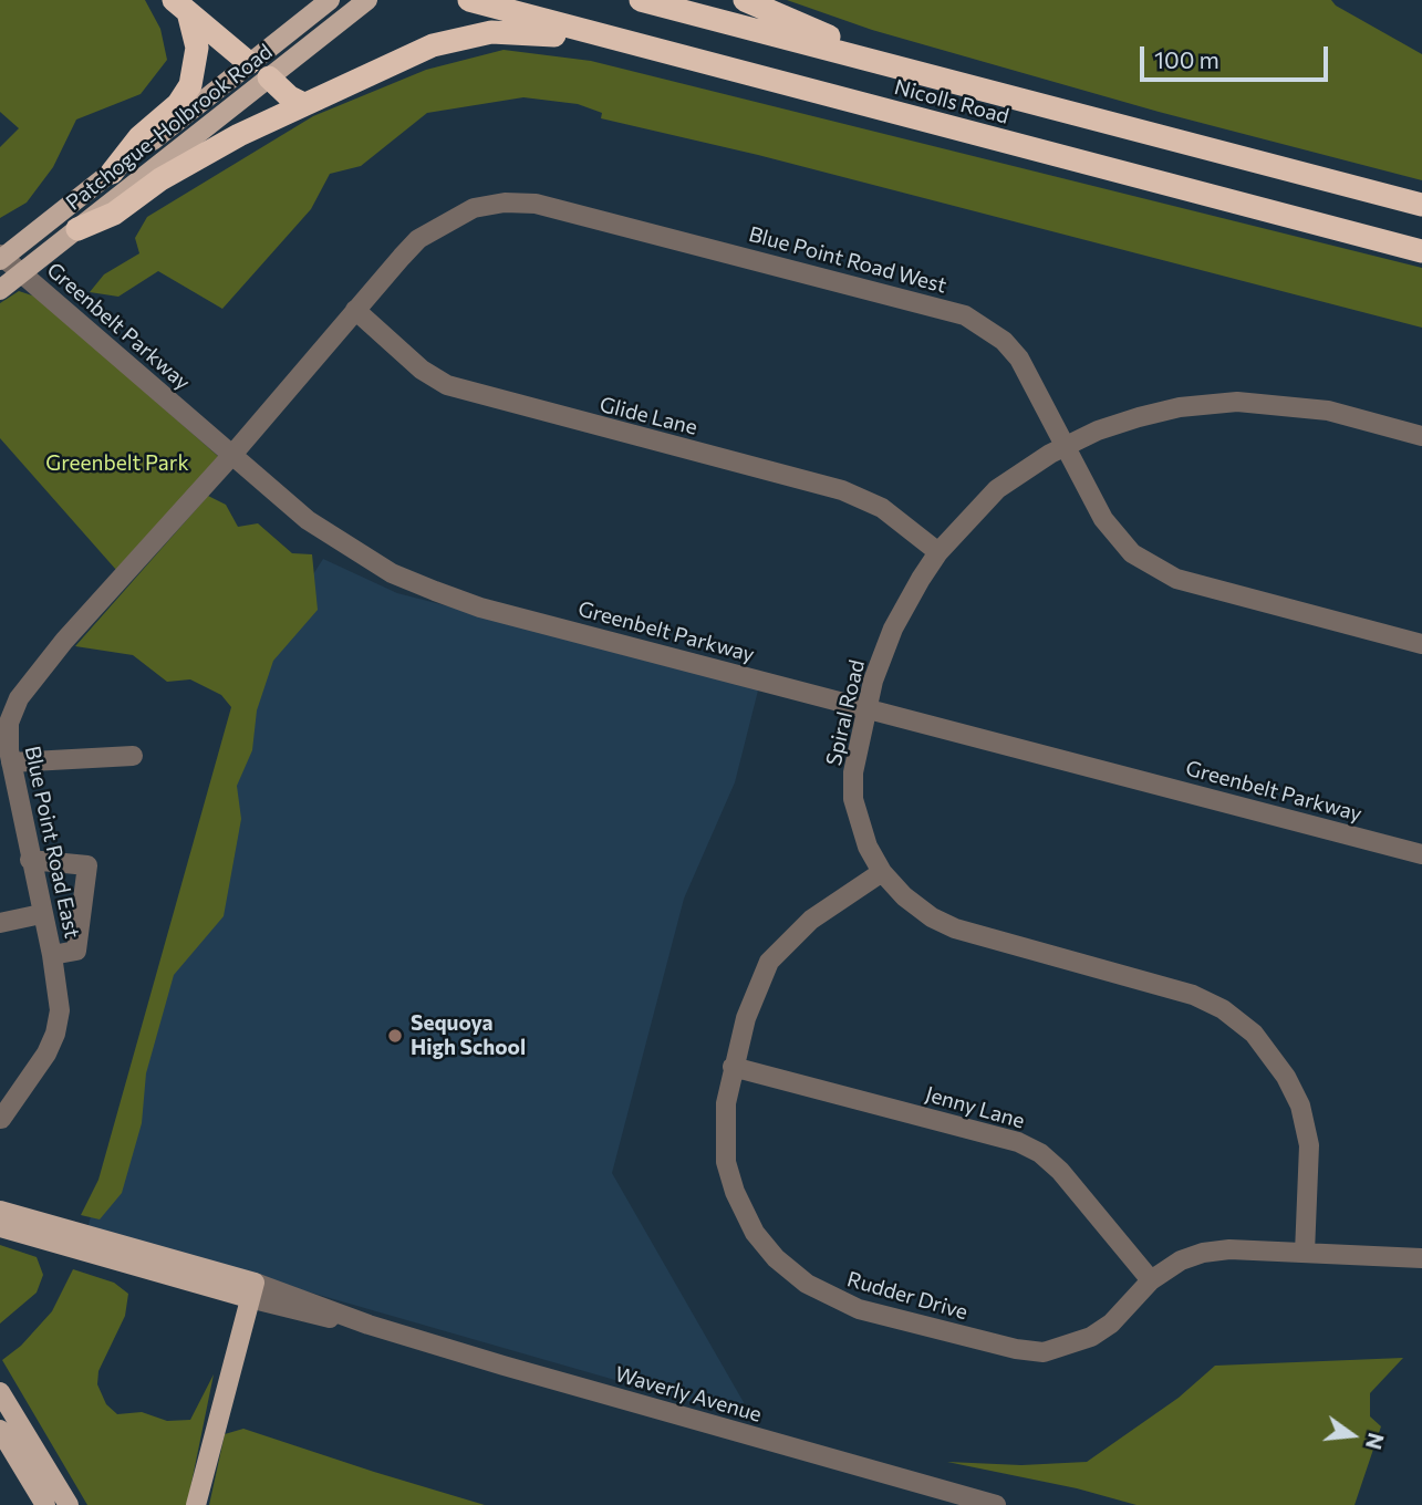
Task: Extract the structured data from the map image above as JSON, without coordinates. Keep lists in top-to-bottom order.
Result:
{
  "streets": {
    "highway": ["Nicolls Road"],
    "main road": ["Patchogue-Holbrook Road", "Waverly Avenue"],
    "street": [
      "Blue Point Road West",
      "Greenbelt Parkway",
      "Glide Lane",
      "Spiral Road",
      "Blue Point Road East",
      "Jenny Lane",
      "Rudder Drive"
    ]
  },
  "crossings": [
    ["Patchogue-Holbrook Road", "Greenbelt Parkway"],
    ["Blue Point Road West", "Greenbelt Parkway"],
    ["Blue Point Road West", "Glide Lane"],
    ["Blue Point Road West", "Spiral Road"],
    ["Blue Point Road West", "Blue Point Road East"],
    ["Greenbelt Parkway", "Spiral Road"],
    ["Greenbelt Parkway", "Blue Point Road East"],
    ["Glide Lane", "Spiral Road"],
    ["Spiral Road", "Rudder Drive"],
    ["Jenny Lane", "Rudder Drive"]
  ],
  "parks": ["Greenbelt Park"],
  "places": ["Sequoya High School"],
  "scale_bar": "100 m",
  "north": "right"
}
